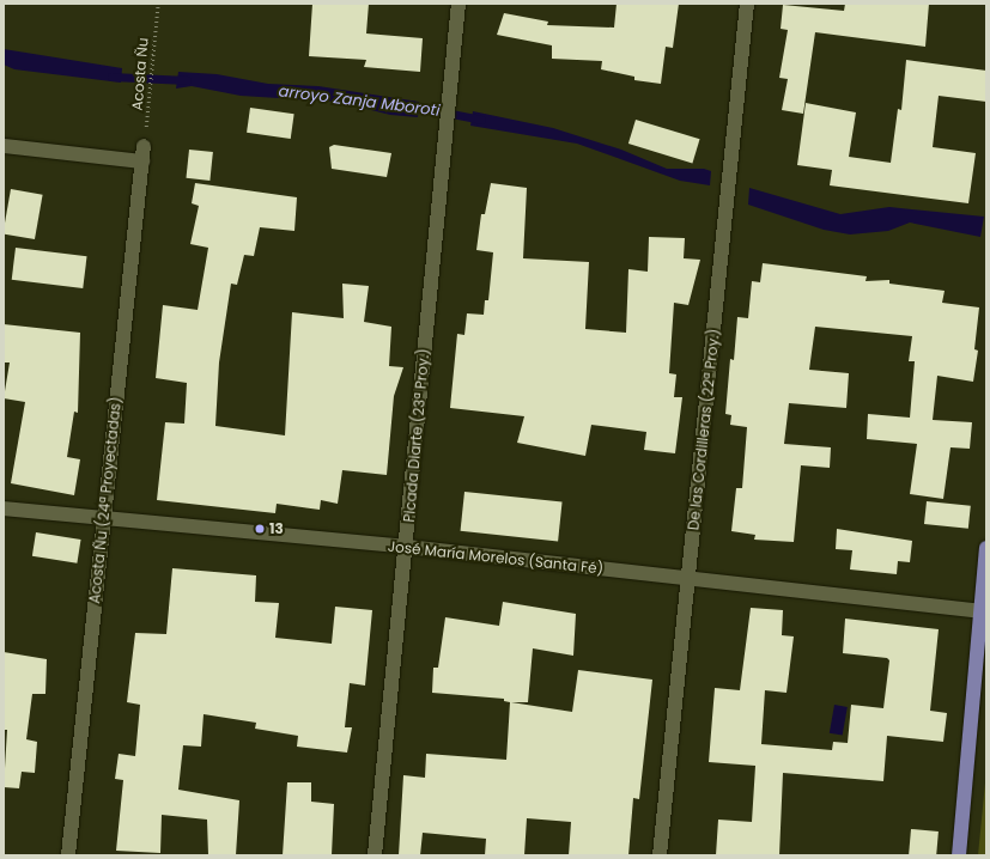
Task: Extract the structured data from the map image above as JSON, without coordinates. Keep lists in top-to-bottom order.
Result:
{
  "streets": {
    "street": [
      "De las Cordilleras (22ª Proy.)",
      "Picada Diarte (23ª Proy.)",
      "Acosta Ñu (24ª Proyectadas)",
      "José María Morelos (Santa Fé)"
    ],
    "path": ["Acosta Ñu"]
  },
  "crossings": [
    ["Acosta Ñu", "Acosta Ñu (24ª Proyectadas)"],
    ["De las Cordilleras (22ª Proy.)", "José María Morelos (Santa Fé)"],
    ["Picada Diarte (23ª Proy.)", "José María Morelos (Santa Fé)"],
    ["Acosta Ñu (24ª Proyectadas)", "José María Morelos (Santa Fé)"]
  ],
  "water": ["arroyo Zanja Mboroti"],
  "places": ["13"]
}
